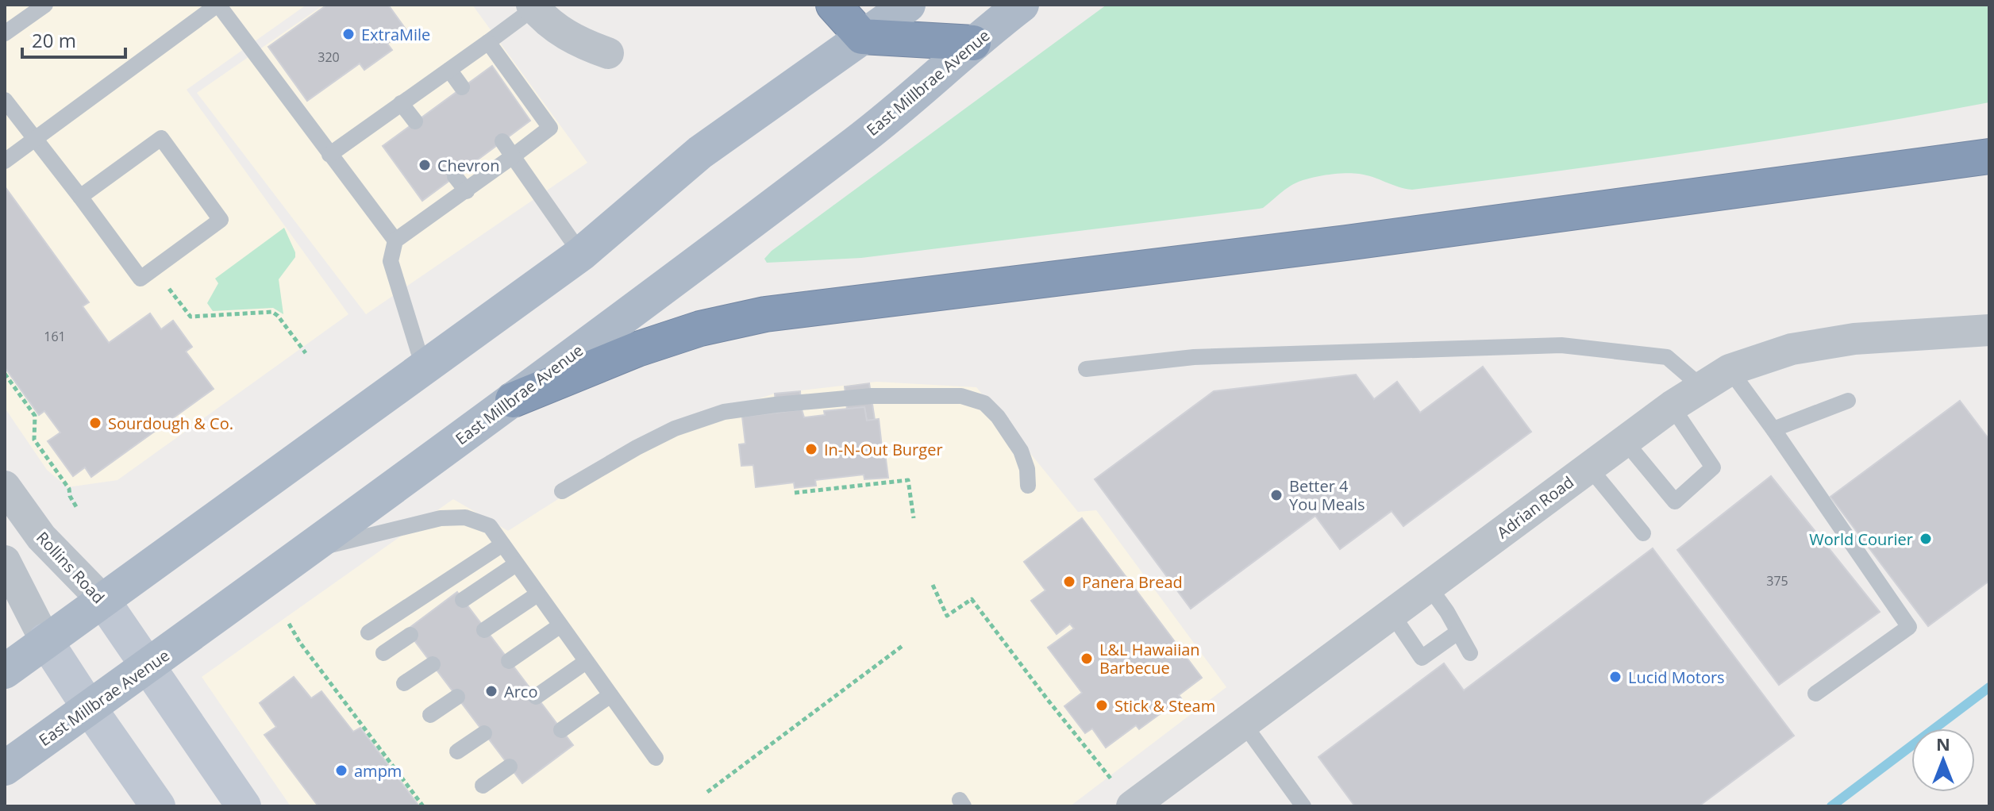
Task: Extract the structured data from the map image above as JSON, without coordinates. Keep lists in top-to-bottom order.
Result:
{
  "streets": {
    "main road": ["East Millbrae Avenue", "Rollins Road"],
    "street": ["Adrian Road"]
  },
  "crossings": [
    ["East Millbrae Avenue", "Rollins Road"]
  ],
  "places": [
    "ExtraMile",
    "Chevron",
    "Sourdough & Co.",
    "In-N-Out Burger",
    "Better 4 You Meals",
    "World Courier",
    "Panera Bread",
    "L&L Hawaiian Barbecue",
    "Lucid Motors",
    "Arco",
    "Stick & Steam",
    "ampm"
  ],
  "house_numbers": ["320", "161", "375"],
  "scale_bar": "20 m",
  "north": "top"
}
